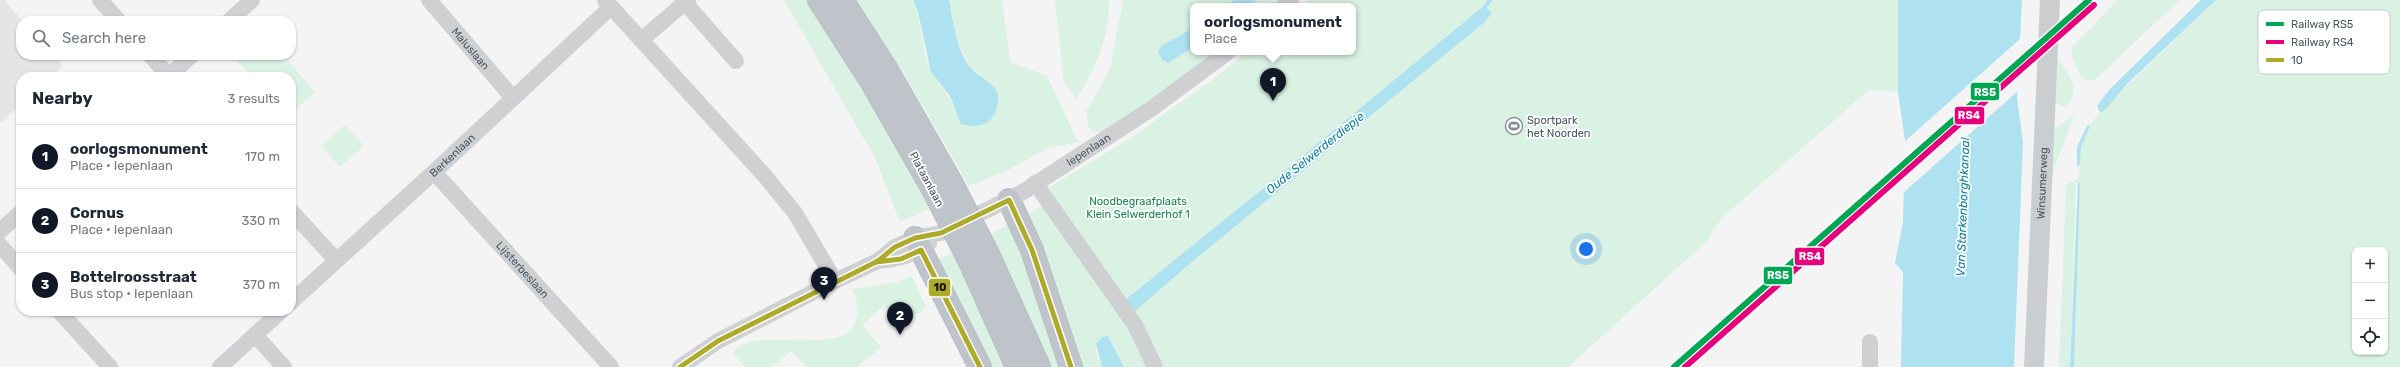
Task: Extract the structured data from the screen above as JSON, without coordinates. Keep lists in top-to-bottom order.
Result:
{
  "streets": {
    "highway": ["Plataanlaan"],
    "main road": ["Winsumerweg"],
    "street": [
      "Maluslaan",
      "Iepenlaan",
      "Berkenlaan",
      "Lijsterbeslaan"
    ]
  },
  "crossings": [
    ["Maluslaan", "Berkenlaan"],
    ["Berkenlaan", "Lijsterbeslaan"]
  ],
  "water": ["Oude Selwerderdiepje", "Van Starkenborghkanaal"],
  "parks": ["Noodbegraafplaats Klein Selwerderhof 1"],
  "places": {
    "sports": ["Sportpark het Noorden"]
  },
  "lines": ["rail line RS5", "rail line RS4", "transit line 10"],
  "legend": ["Railway RS5", "Railway RS4", "10"],
  "page": {
    "popup": ["oorlogsmonument", "Place"],
    "search": "Search here",
    "pins": ["1", "3", "2"],
    "heading": ["Nearby", "3 results"],
    "list": [
      {
        "mark": "1",
        "name": "oorlogsmonument",
        "note": "Place · Iepenlaan",
        "value": "170 m"
      },
      {
        "mark": "2",
        "name": "Cornus",
        "note": "Place · Iepenlaan",
        "value": "330 m"
      },
      {
        "mark": "3",
        "name": "Bottelroosstraat",
        "note": "Bus stop · Iepenlaan",
        "value": "370 m"
      }
    ],
    "map_buttons": ["+", "−"]
  }
}
